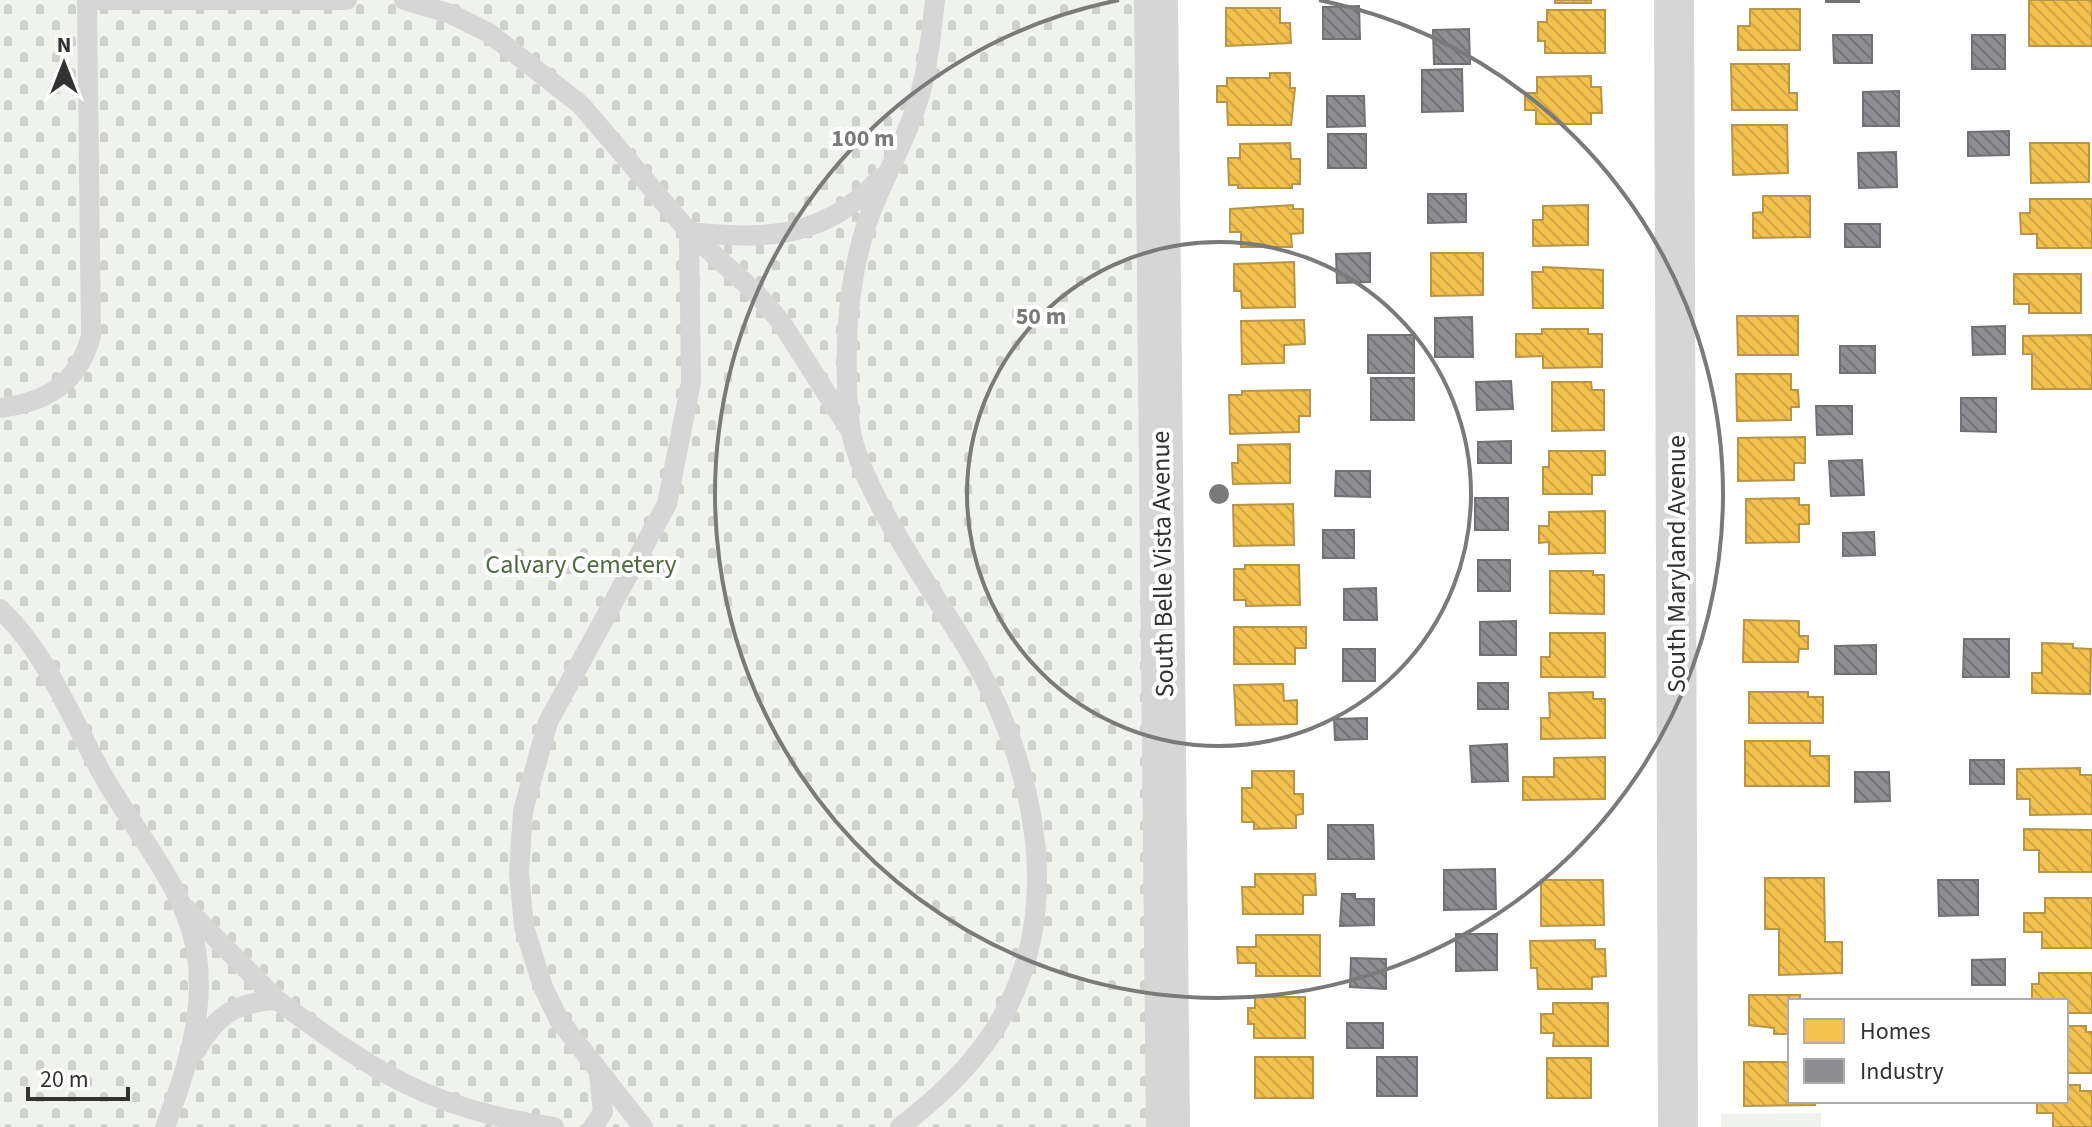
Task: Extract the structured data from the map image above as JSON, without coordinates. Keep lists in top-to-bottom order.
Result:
{
  "streets": {
    "street": ["South Belle Vista Avenue", "South Maryland Avenue"]
  },
  "parks": ["Calvary Cemetery"],
  "legend": ["Homes", "Industry"],
  "scale_bar": "20 m",
  "north": "top",
  "rings": ["100 m", "50 m"]
}
